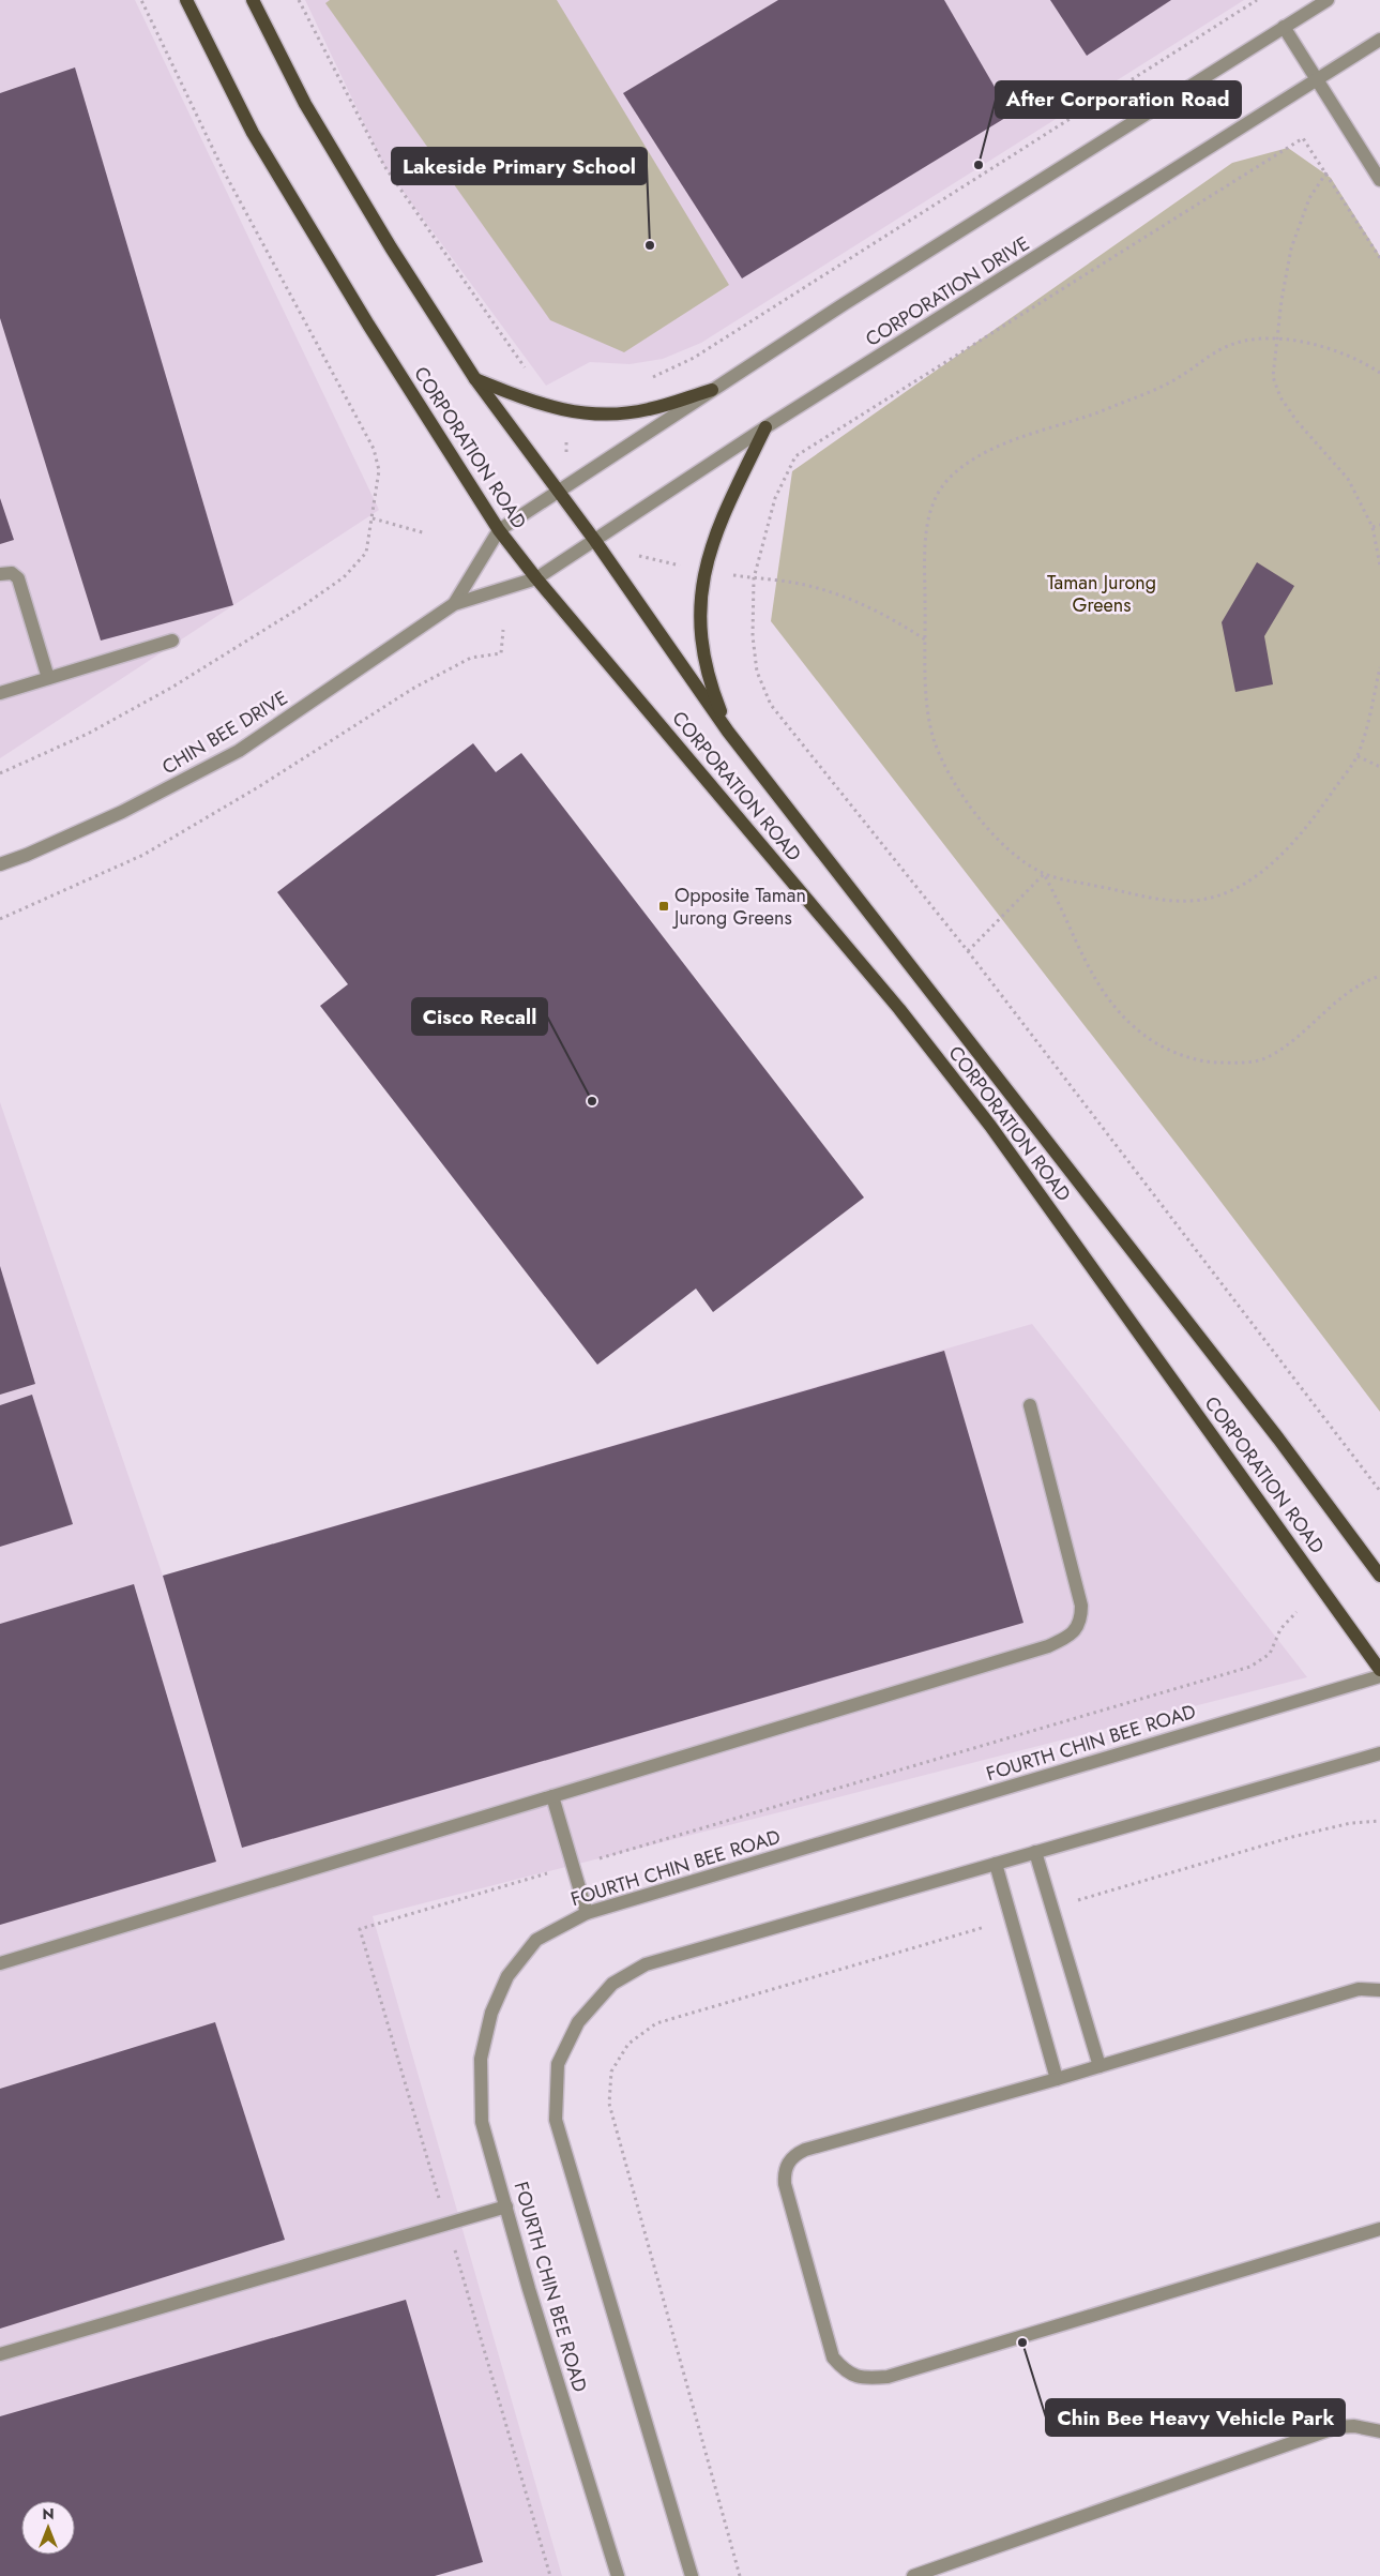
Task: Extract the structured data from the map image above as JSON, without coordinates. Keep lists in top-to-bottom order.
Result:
{
  "streets": {
    "main road": ["CORPORATION ROAD"],
    "street": ["CORPORATION DRIVE", "CHIN BEE DRIVE", "FOURTH CHIN BEE ROAD"]
  },
  "crossings": [
    ["CORPORATION DRIVE", "CORPORATION ROAD"],
    ["CORPORATION DRIVE", "CHIN BEE DRIVE"],
    ["CORPORATION ROAD", "CHIN BEE DRIVE"]
  ],
  "parks": ["Taman Jurong Greens"],
  "places": {
    "other": [
      "After Corporation Road",
      "Lakeside Primary School",
      "Cisco Recall",
      "Chin Bee Heavy Vehicle Park"
    ],
    "transit": ["Opposite Taman Jurong Greens"]
  },
  "north": "top"
}
